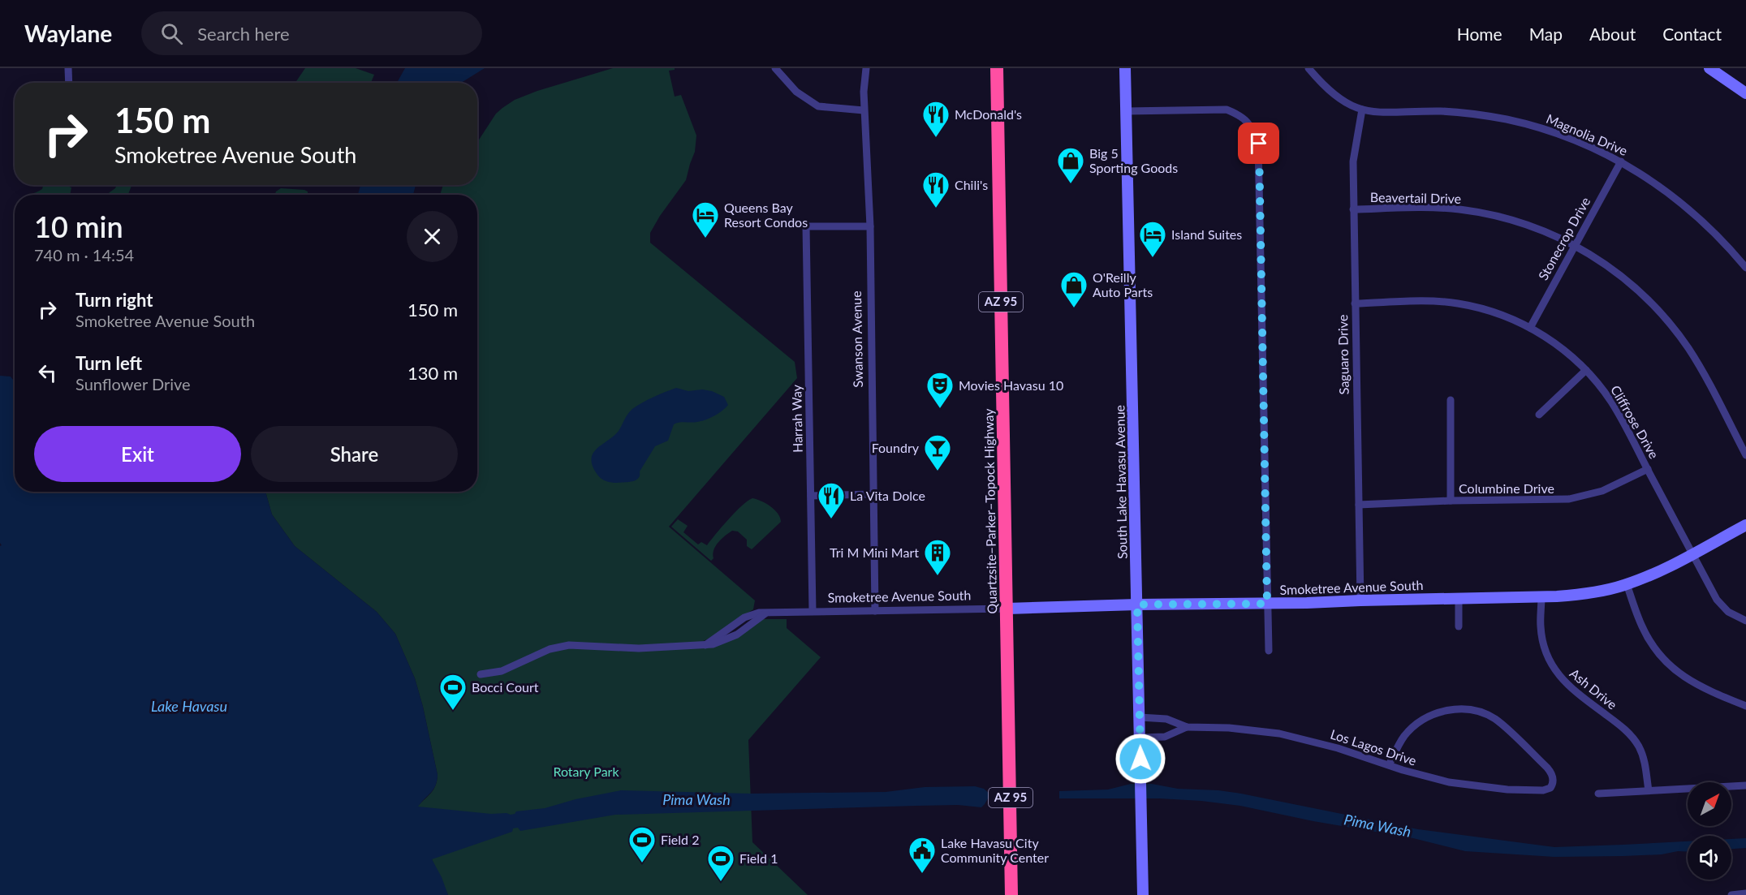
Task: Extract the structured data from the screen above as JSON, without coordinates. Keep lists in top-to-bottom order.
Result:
{
  "streets": {
    "highway": ["AZ 95", "Quartzsite–Parker–Topock Highway"],
    "main road": ["South Lake Havasu Avenue", "Smoketree Avenue South"],
    "street": [
      "Magnolia Drive",
      "Beavertail Drive",
      "Stonecrop Drive",
      "Swanson Avenue",
      "Saguaro Drive",
      "Harrah Way",
      "Cliffrose Drive",
      "Columbine Drive",
      "Ash Drive",
      "Los Lagos Drive"
    ]
  },
  "crossings": [
    ["Magnolia Drive", "Stonecrop Drive"],
    ["Magnolia Drive", "Saguaro Drive"],
    ["Beavertail Drive", "Stonecrop Drive"],
    ["Beavertail Drive", "Saguaro Drive"],
    ["Stonecrop Drive", "Cliffrose Drive"],
    ["Swanson Avenue", "Harrah Way"],
    ["Swanson Avenue", "Smoketree Avenue South"],
    ["Saguaro Drive", "Cliffrose Drive"],
    ["Saguaro Drive", "Columbine Drive"],
    ["Saguaro Drive", "Smoketree Avenue South"],
    ["Harrah Way", "Smoketree Avenue South"],
    ["Cliffrose Drive", "Columbine Drive"],
    ["Cliffrose Drive", "Smoketree Avenue South"],
    ["South Lake Havasu Avenue", "Smoketree Avenue South"],
    ["South Lake Havasu Avenue", "Los Lagos Drive"],
    ["Quartzsite–Parker–Topock Highway", "Smoketree Avenue South"],
    ["Smoketree Avenue South", "Ash Drive"]
  ],
  "water": ["Lake Havasu", "Pima Wash"],
  "parks": ["Rotary Park"],
  "places": {
    "restaurant": ["McDonald's", "Chili's", "La Vita Dolce"],
    "shop": ["Big 5 Sporting Goods", "O'Reilly Auto Parts"],
    "hotel": ["Queens Bay Resort Condos", "Island Suites"],
    "theatre": ["Movies Havasu 10"],
    "bar": ["Foundry"],
    "building": ["Tri M Mini Mart"],
    "sports": ["Bocci Court", "Field 2", "Field 1"],
    "public building": ["Lake Havasu City Community Center"]
  },
  "north": "top right",
  "page": {
    "header": "Waylane",
    "search": "Search here",
    "nav": [
      "Home",
      "Map",
      "About",
      "Contact"
    ],
    "turn": ["150 m", "Smoketree Avenue South"],
    "heading": ["10 min", "740 m · 14:54"],
    "list": [
      {
        "name": "Turn right",
        "note": "Smoketree Avenue South",
        "value": "150 m"
      },
      {
        "name": "Turn left",
        "note": "Sunflower Drive",
        "value": "130 m"
      }
    ],
    "buttons": ["Exit", "Share"]
  }
}
